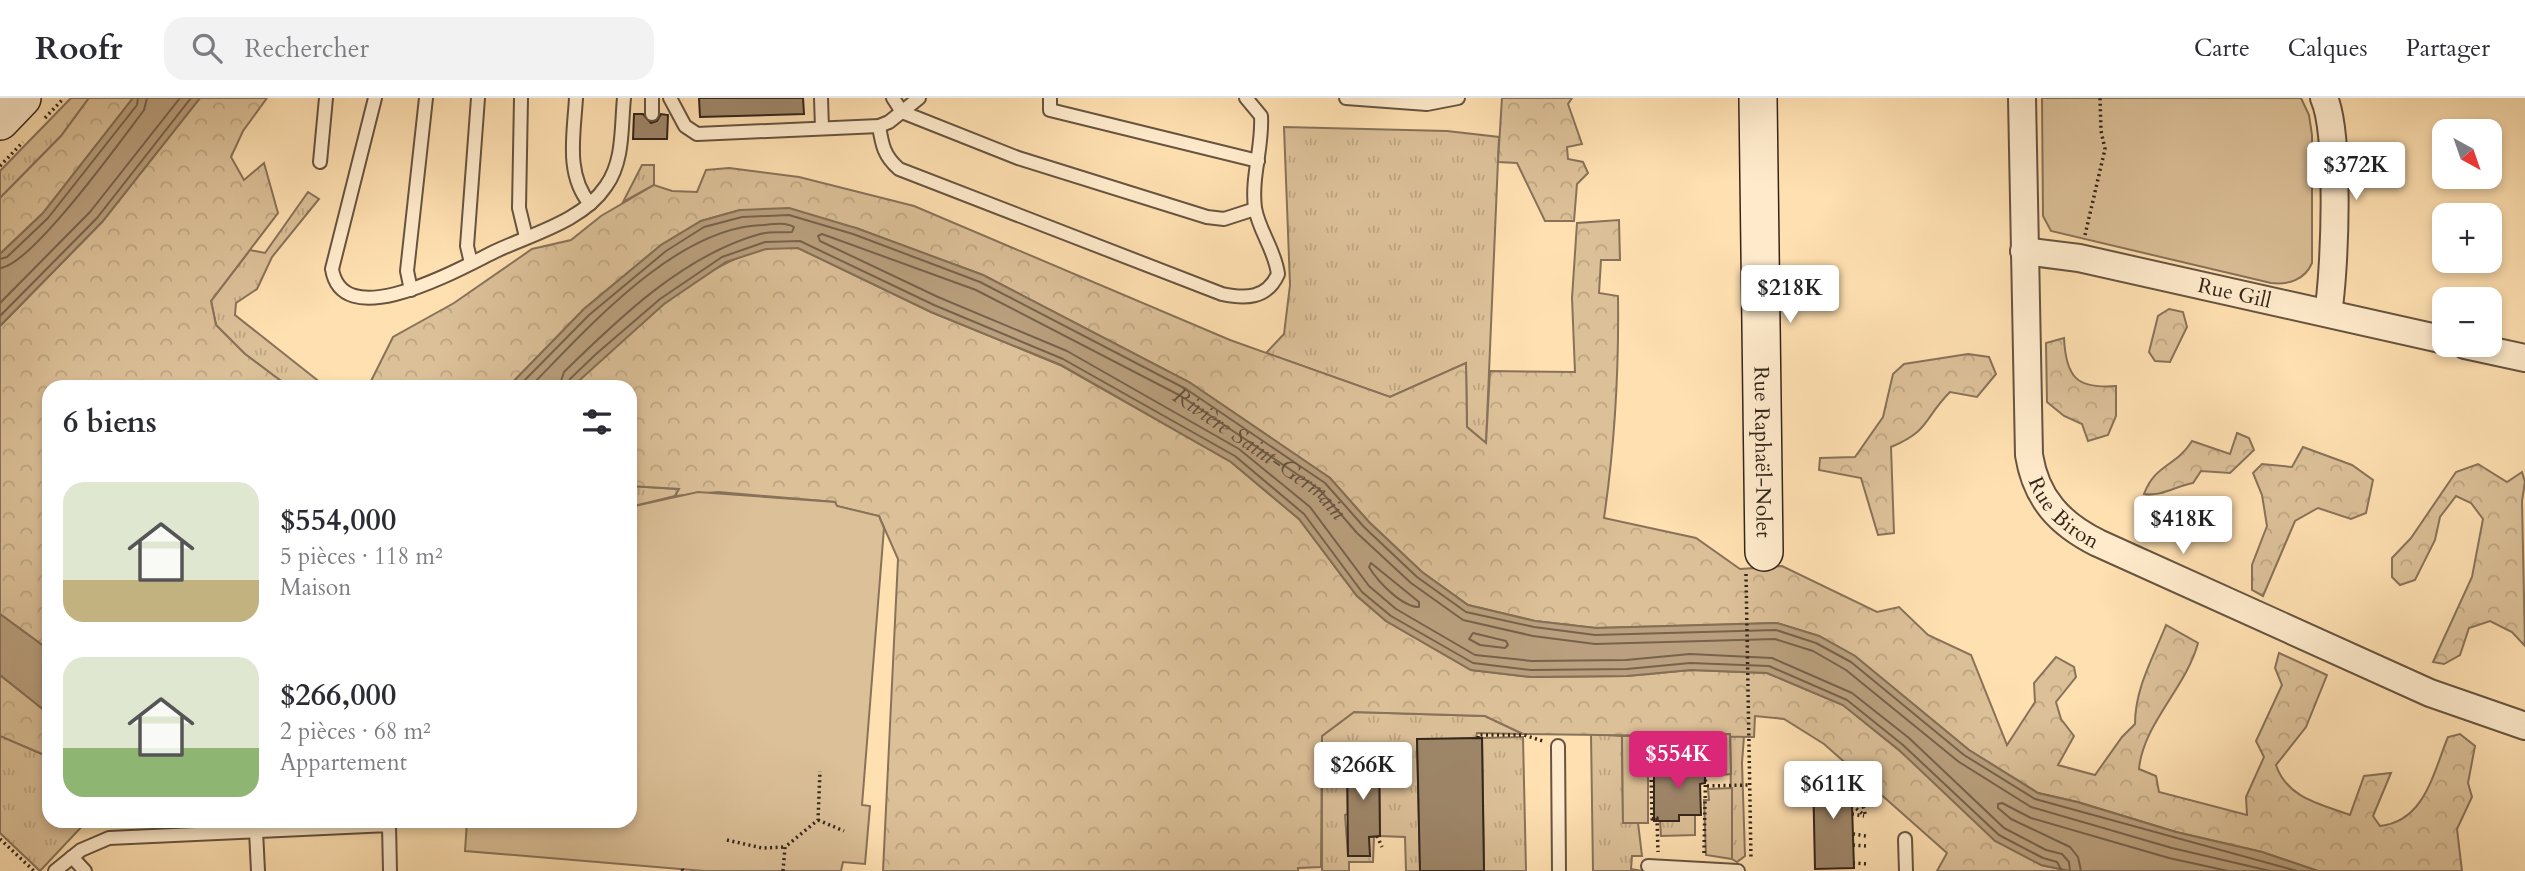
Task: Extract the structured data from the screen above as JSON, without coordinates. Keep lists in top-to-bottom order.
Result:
{
  "streets": {
    "street": ["Rue Gill", "Rue Raphaël-Nolet", "Rue Biron"]
  },
  "crossings": [
    ["Rue Gill", "Rue Biron"]
  ],
  "water": ["Rivière Saint-Germain"],
  "north": "bottom right",
  "page": {
    "header": "Roofr",
    "search": "Rechercher",
    "nav": ["Carte", "Calques", "Partager"],
    "map_buttons": ["+", "−"],
    "price": [
      "$372K",
      "$218K",
      "$418K",
      "$554K",
      "$266K",
      "$611K"
    ],
    "heading": "6 biens",
    "list": [
      {
        "name": "$554,000",
        "note": "5 pièces · 118 m² · Maison"
      },
      {
        "name": "$266,000",
        "note": "2 pièces · 68 m² · Appartement"
      }
    ]
  }
}
